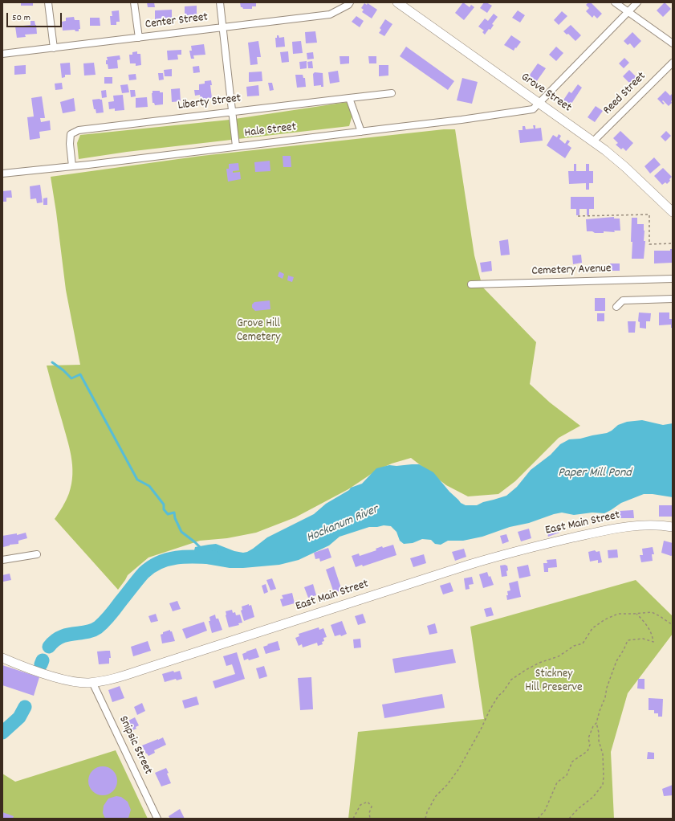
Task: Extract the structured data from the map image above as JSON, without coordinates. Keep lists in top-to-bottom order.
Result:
{
  "streets": {
    "main road": ["Grove Street", "East Main Street"],
    "street": [
      "Center Street",
      "Reed Street",
      "Liberty Street",
      "Hale Street",
      "Cemetery Avenue",
      "Snipsic Street"
    ]
  },
  "crossings": [
    ["Grove Street", "Reed Street"],
    ["Grove Street", "Hale Street"],
    ["Liberty Street", "Hale Street"],
    ["East Main Street", "Snipsic Street"]
  ],
  "water": ["Paper Mill Pond", "Hockanum River"],
  "parks": ["Grove Hill Cemetery", "Stickney Hill Preserve"],
  "scale_bar": "50 m"
}
